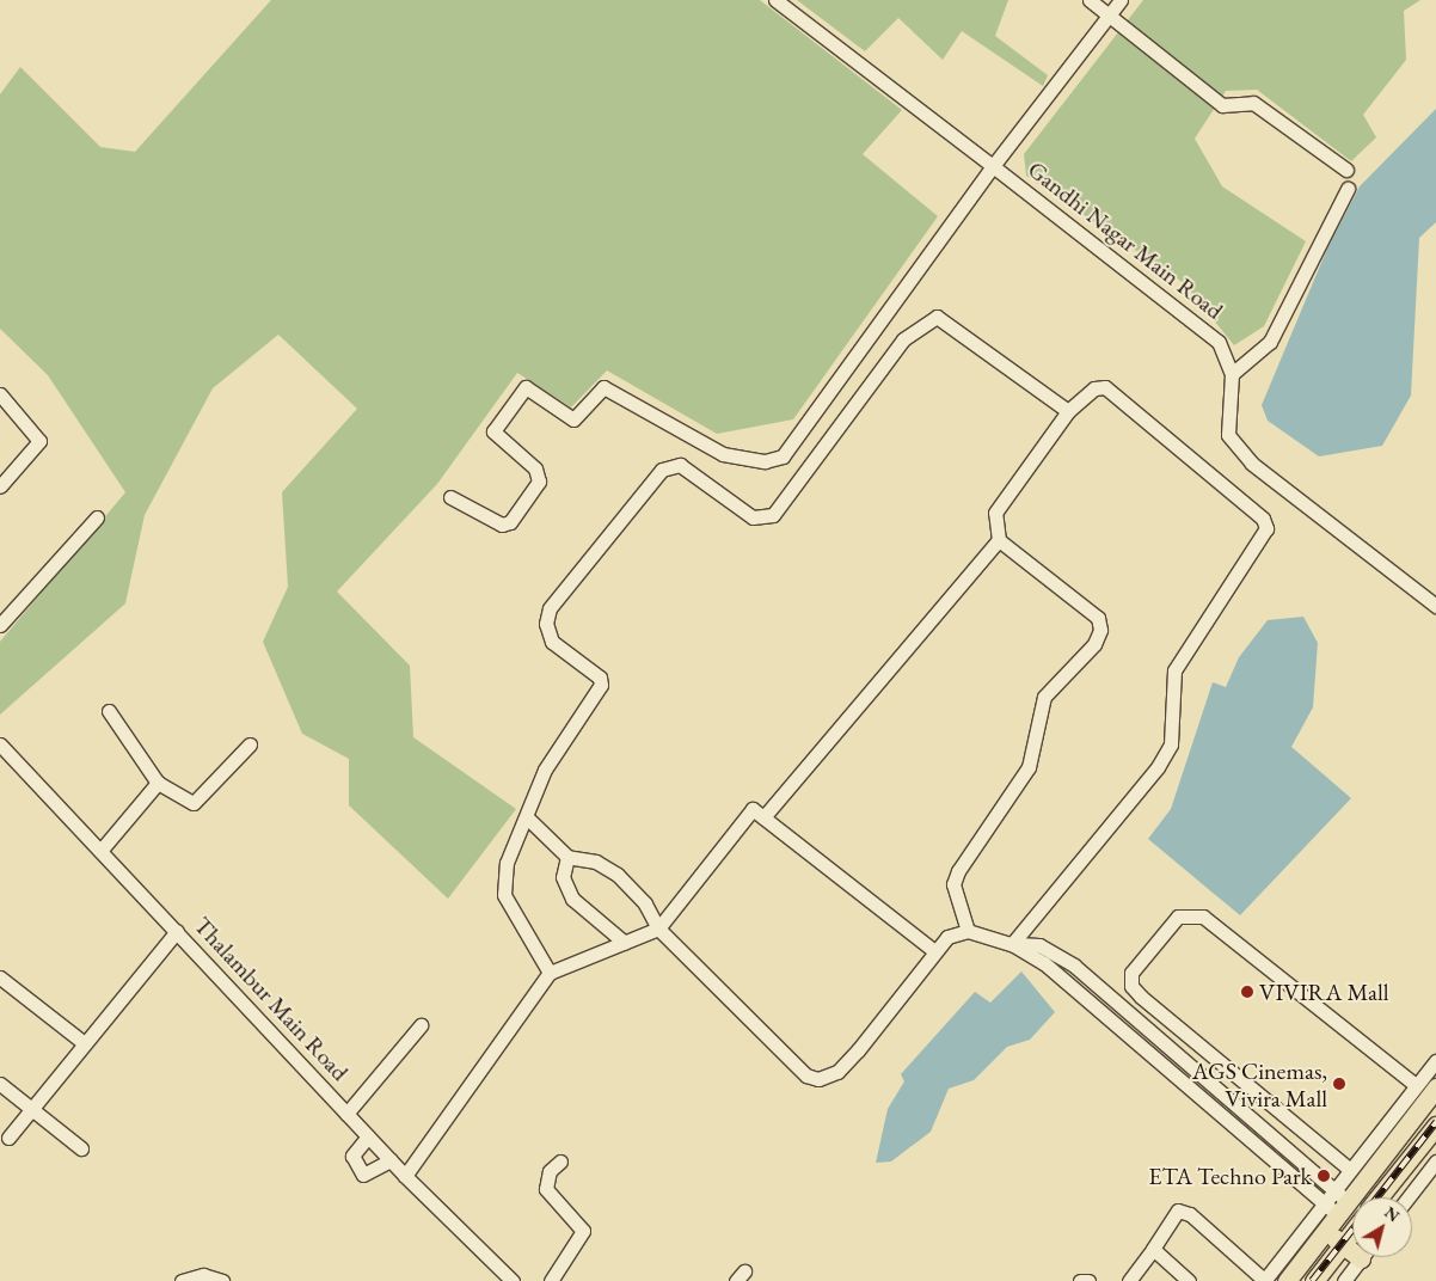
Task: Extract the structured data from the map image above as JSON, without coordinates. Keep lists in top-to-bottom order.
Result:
{
  "streets": {
    "street": ["Gandhi Nagar Main Road", "Thalambur Main Road"]
  },
  "places": ["VIVIRA Mall", "AGS Cinemas, Vivira Mall", "ETA Techno Park"],
  "north": "top right"
}
